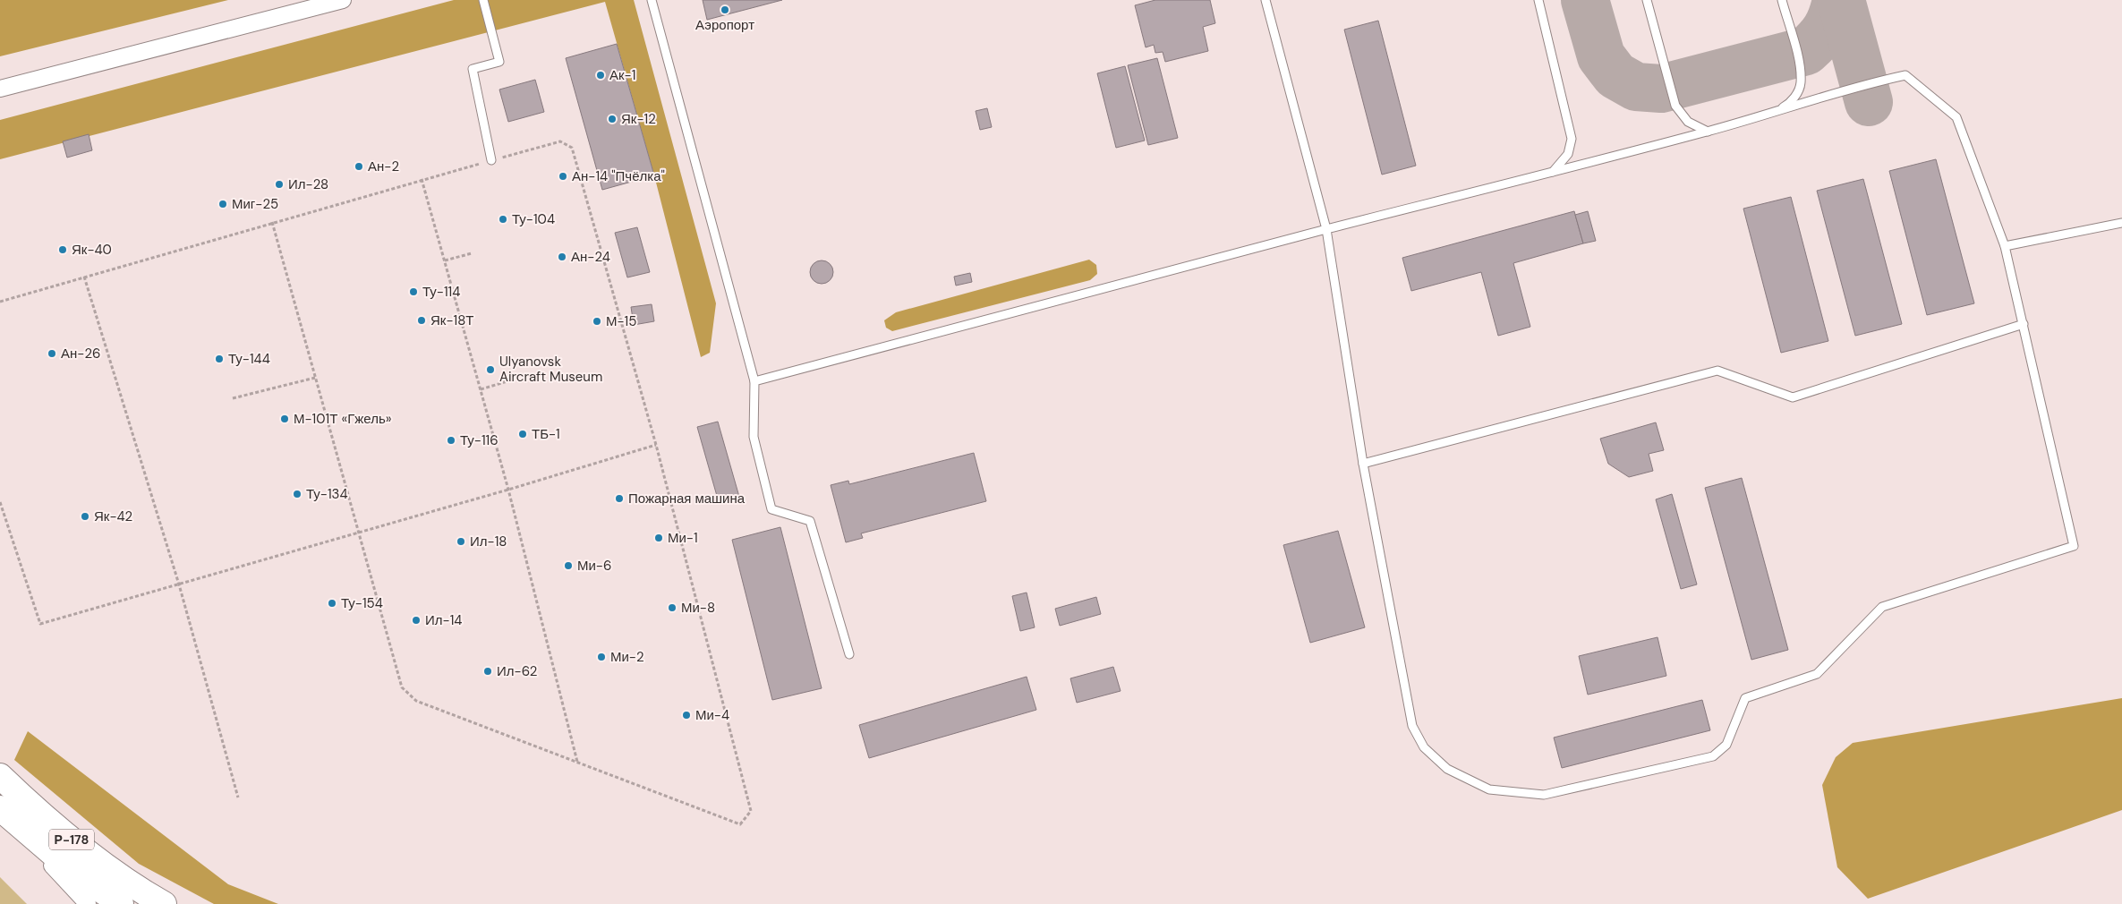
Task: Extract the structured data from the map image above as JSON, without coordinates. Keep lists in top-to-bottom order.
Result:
{
  "streets": {
    "highway": ["Р-178"]
  },
  "places": [
    "Аэропорт",
    "Ак-1",
    "Як-12",
    "Ан-2",
    "Ан-14 \"Пчёлка\"",
    "Ил-28",
    "Миг-25",
    "Ту-104",
    "Як-40",
    "Ан-24",
    "Ту-114",
    "Як-18Т",
    "М-15",
    "Ан-26",
    "Ту-144",
    "Ulyanovsk Aircraft Museum",
    "М-101Т «Гжель»",
    "ТБ-1",
    "Ту-116",
    "Ту-134",
    "Пожарная машина",
    "Як-42",
    "Ми-1",
    "Ил-18",
    "Ми-6",
    "Ту-154",
    "Ми-8",
    "Ил-14",
    "Ми-2",
    "Ил-62",
    "Ми-4"
  ]
}
